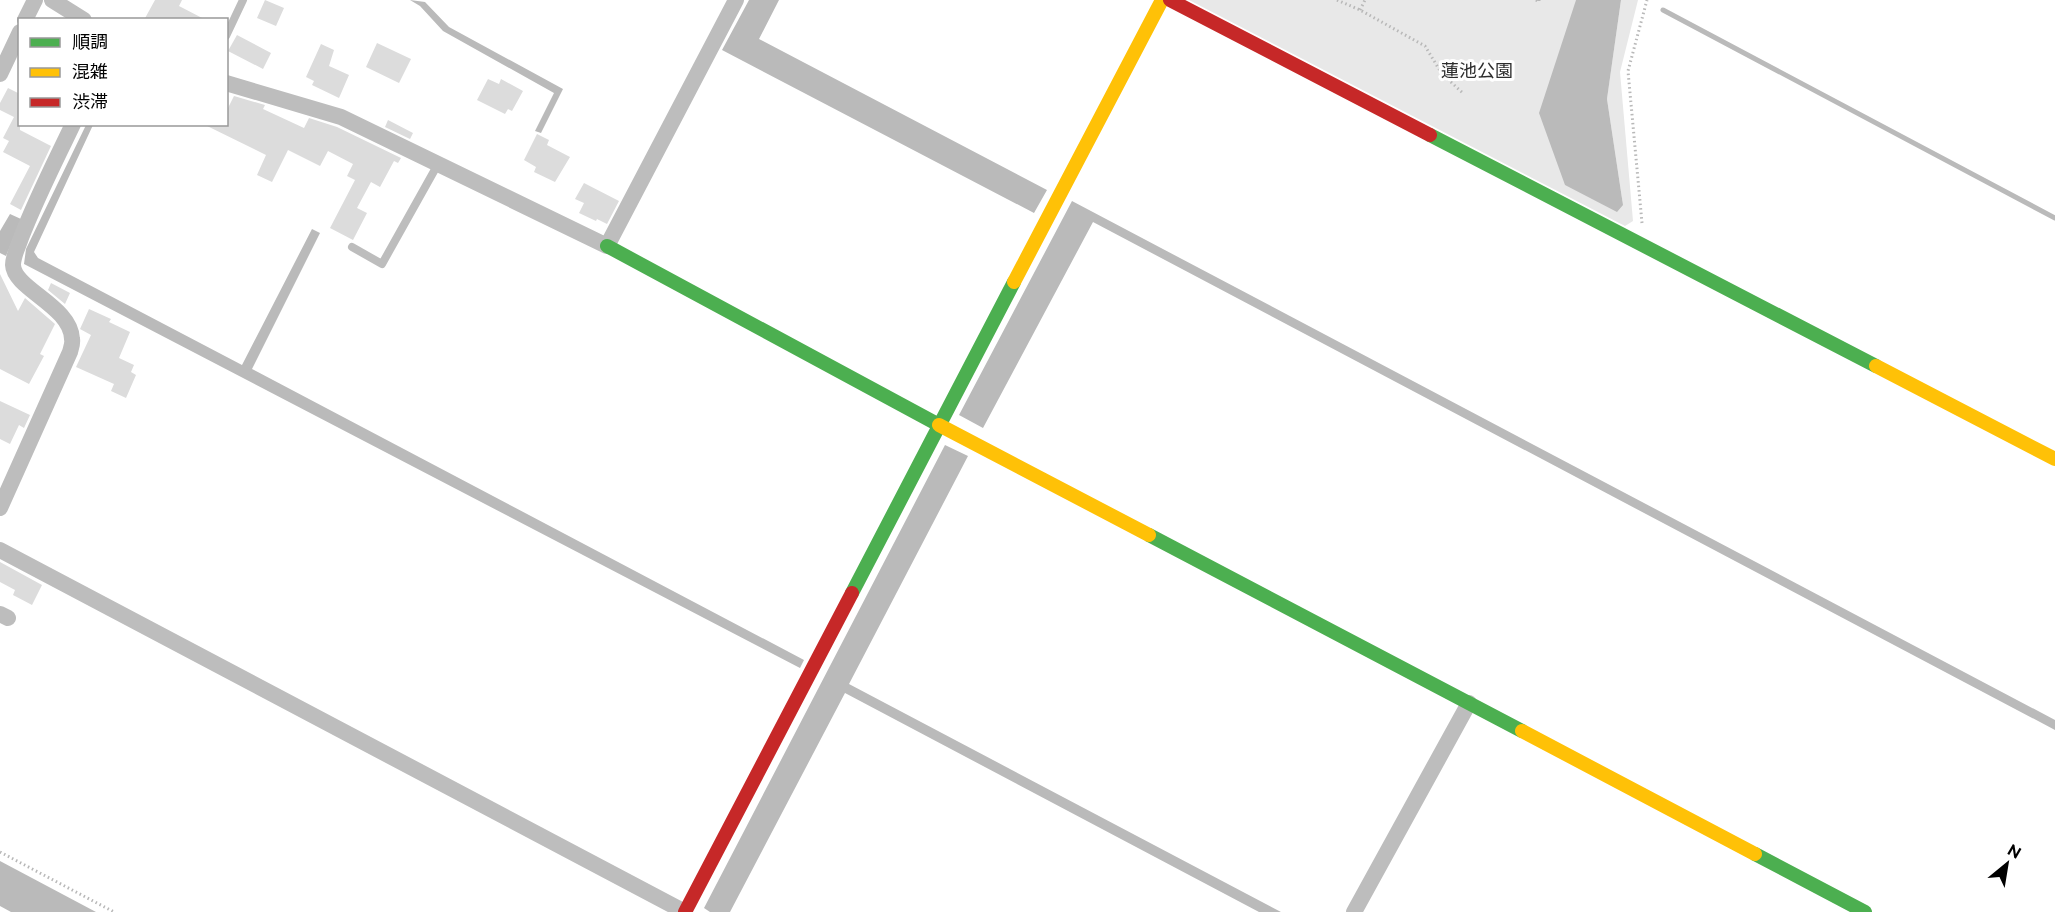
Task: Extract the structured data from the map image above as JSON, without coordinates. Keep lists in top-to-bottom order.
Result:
{
  "parks": ["蓮池公園"],
  "legend": ["順調", "混雑", "渋滞"],
  "north": "top right"
}
